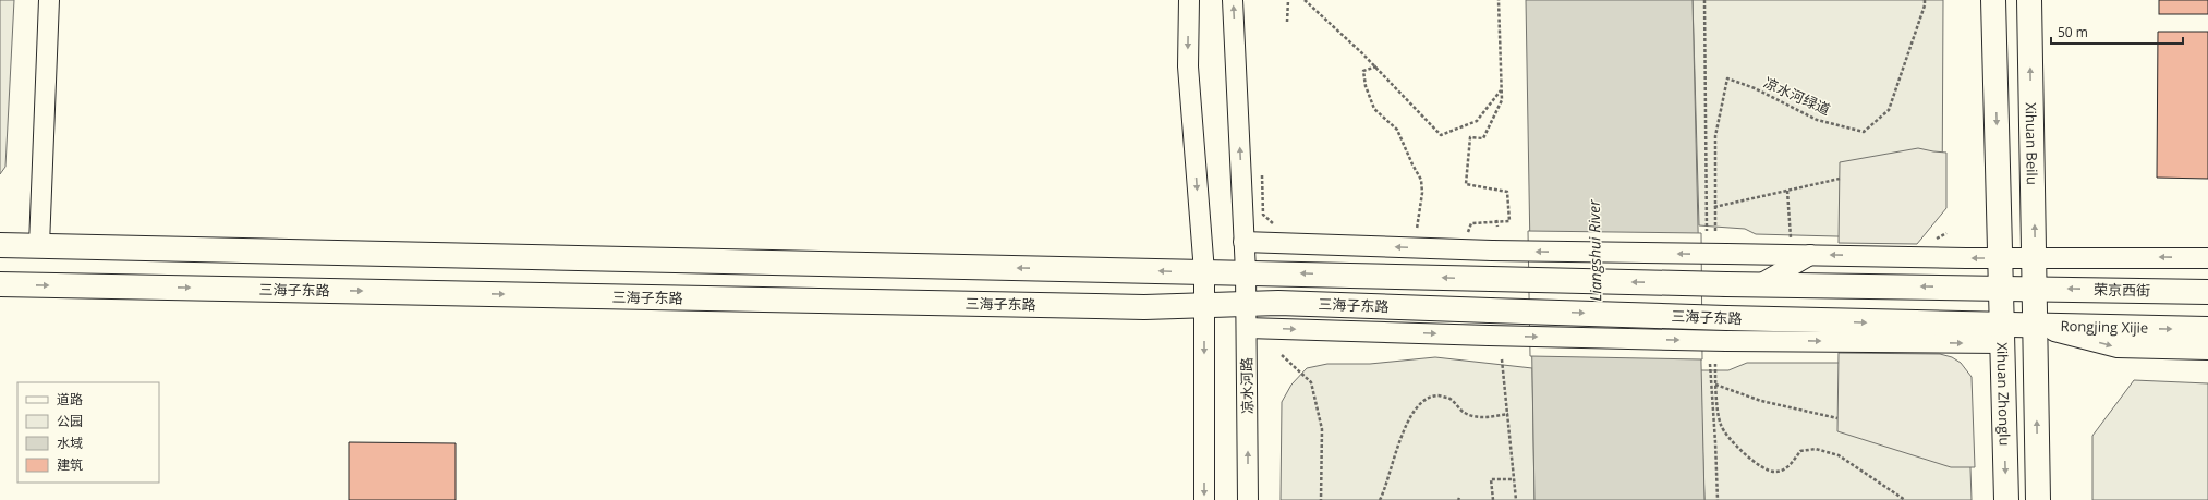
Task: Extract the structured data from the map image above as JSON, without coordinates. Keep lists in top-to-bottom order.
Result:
{
  "streets": {
    "main road": [
      "Xihuan Beilu",
      "三海子东路",
      "荣京西街",
      "Rongjing Xijie",
      "Xihuan Zhonglu"
    ],
    "street": ["凉水河路"],
    "path": ["凉水河绿道"]
  },
  "crossings": [
    ["Xihuan Beilu", "荣京西街"],
    ["三海子东路", "荣京西街"],
    ["三海子东路", "Rongjing Xijie"],
    ["三海子东路", "凉水河路"],
    ["三海子东路", "Xihuan Zhonglu"],
    ["荣京西街", "Xihuan Zhonglu"],
    ["Rongjing Xijie", "Xihuan Zhonglu"]
  ],
  "one_way": ["荣京西街", "Rongjing Xijie"],
  "water": ["Liangshui River"],
  "legend": [
    "道路",
    "公园",
    "水域",
    "建筑"
  ],
  "scale_bar": "50 m"
}
